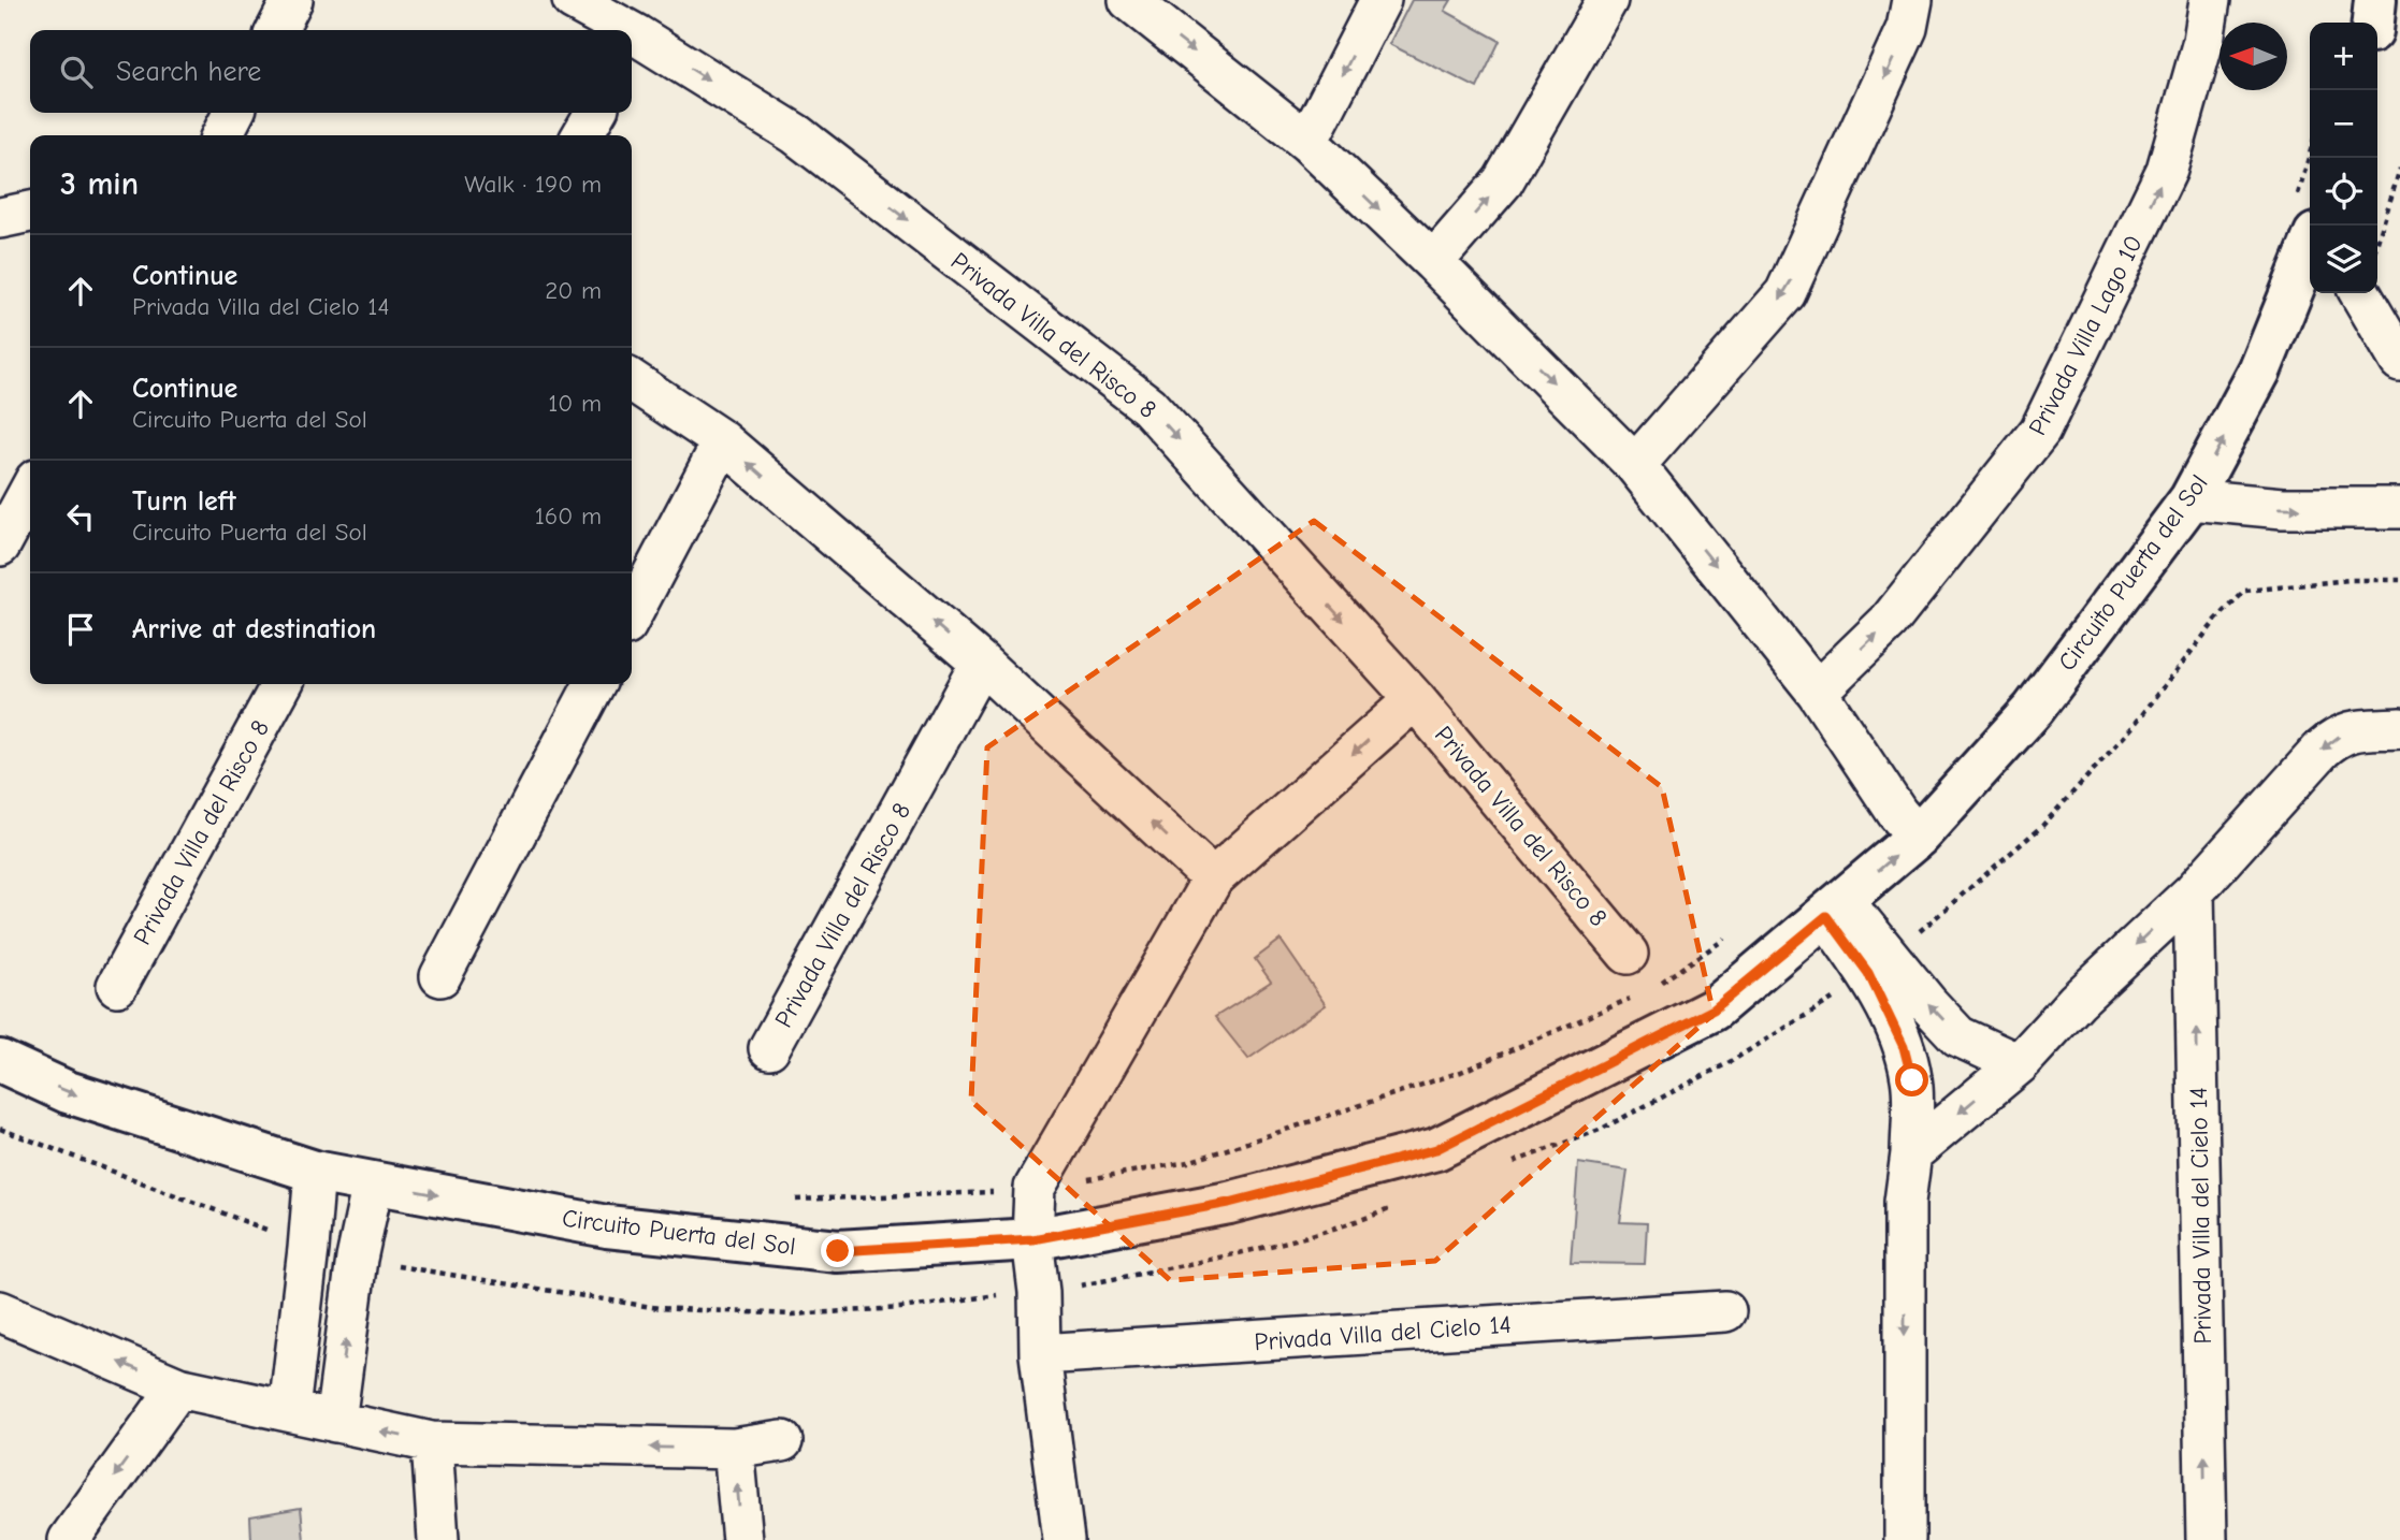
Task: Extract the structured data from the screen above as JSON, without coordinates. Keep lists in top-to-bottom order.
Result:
{
  "streets": {
    "street": [
      "Privada Villa del Risco 8",
      "Privada Villa Lago 10",
      "Circuito Puerta del Sol",
      "Privada Villa del Cielo 14"
    ]
  },
  "north": "left",
  "page": {
    "map_buttons": ["+", "−"],
    "search": "Search here",
    "heading": ["3 min", "Walk · 190 m"],
    "list": [
      ["Continue", "Privada Villa del Cielo 14", "20 m"],
      ["Continue", "Circuito Puerta del Sol", "10 m"],
      ["Turn left", "Circuito Puerta del Sol", "160 m"],
      "Arrive at destination"
    ]
  }
}
